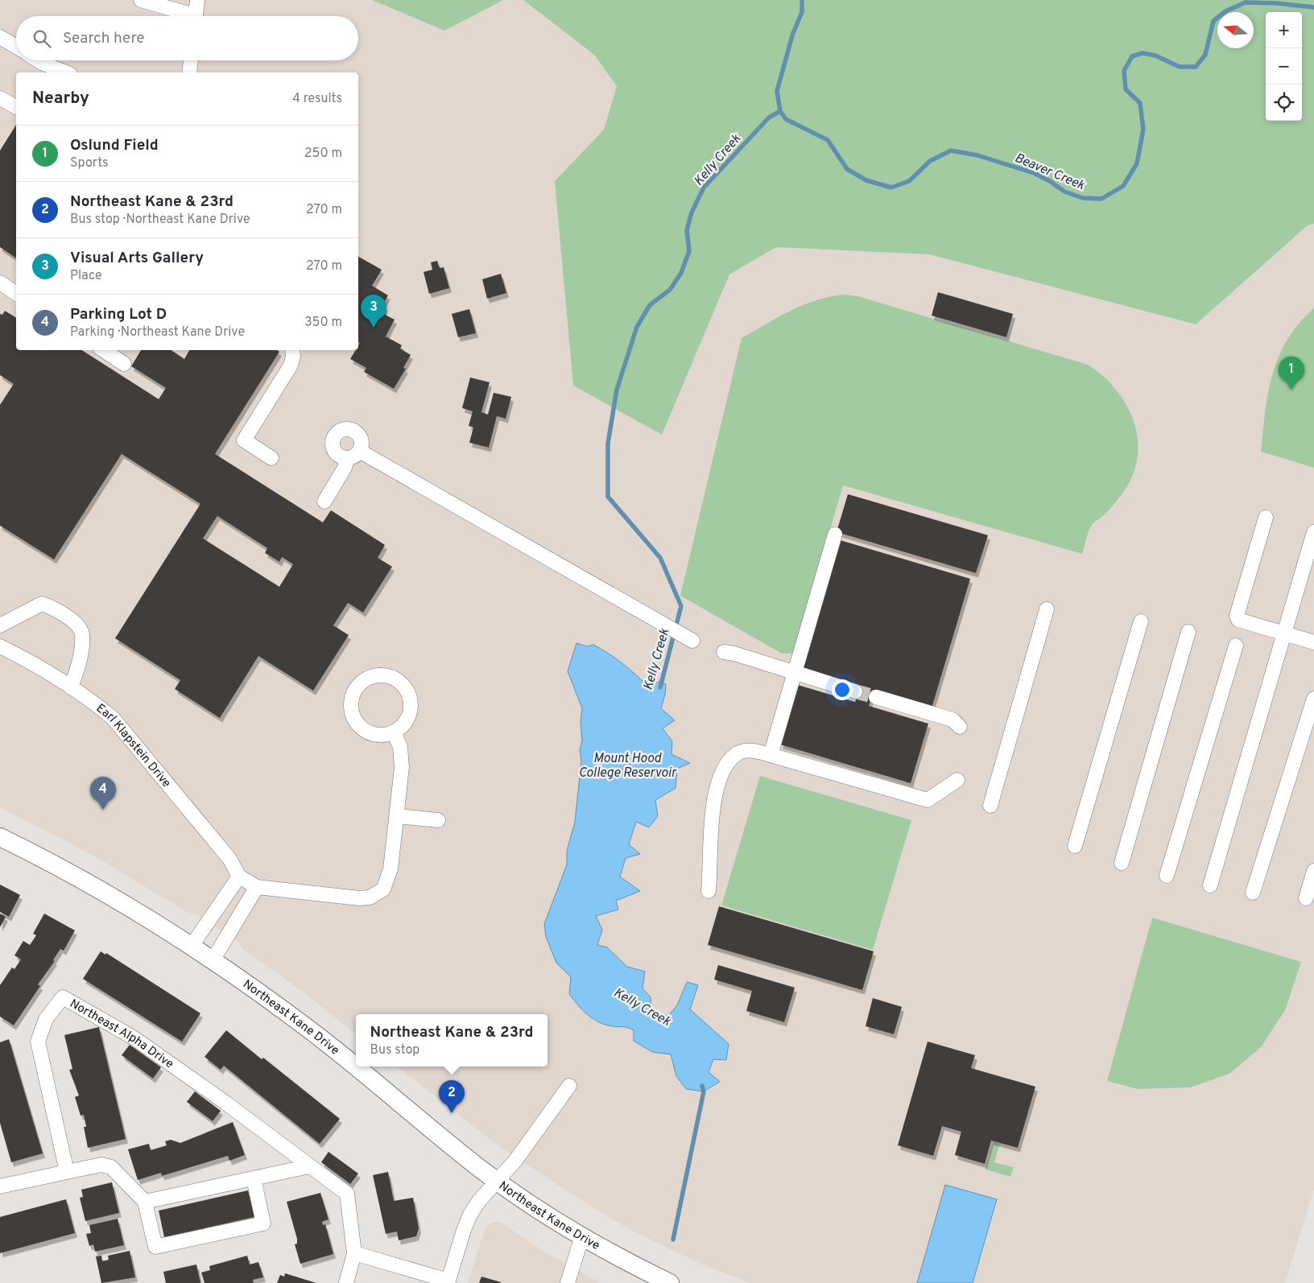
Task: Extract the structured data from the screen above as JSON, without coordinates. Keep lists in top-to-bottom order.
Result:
{
  "streets": {
    "main road": ["Northeast Kane Drive"],
    "street": ["Earl Klapstein Drive", "Northeast Alpha Drive"]
  },
  "water": ["Kelly Creek", "Beaver Creek", "Mount Hood College Reservoir"],
  "north": "left",
  "page": {
    "map_buttons": ["+", "−"],
    "search": "Search here",
    "heading": ["Nearby", "4 results"],
    "list": [
      {
        "mark": "1",
        "name": "Oslund Field",
        "note": "Sports",
        "value": "250 m"
      },
      {
        "mark": "2",
        "name": "Northeast Kane & 23rd",
        "note": "Bus stop · Northeast Kane Drive",
        "value": "270 m"
      },
      {
        "mark": "3",
        "name": "Visual Arts Gallery",
        "note": "Place",
        "value": "270 m"
      },
      {
        "mark": "4",
        "name": "Parking Lot D",
        "note": "Parking · Northeast Kane Drive",
        "value": "350 m"
      }
    ],
    "pins": [
      "3",
      "1",
      "4",
      "2"
    ],
    "popup": ["Northeast Kane & 23rd", "Bus stop"]
  }
}
